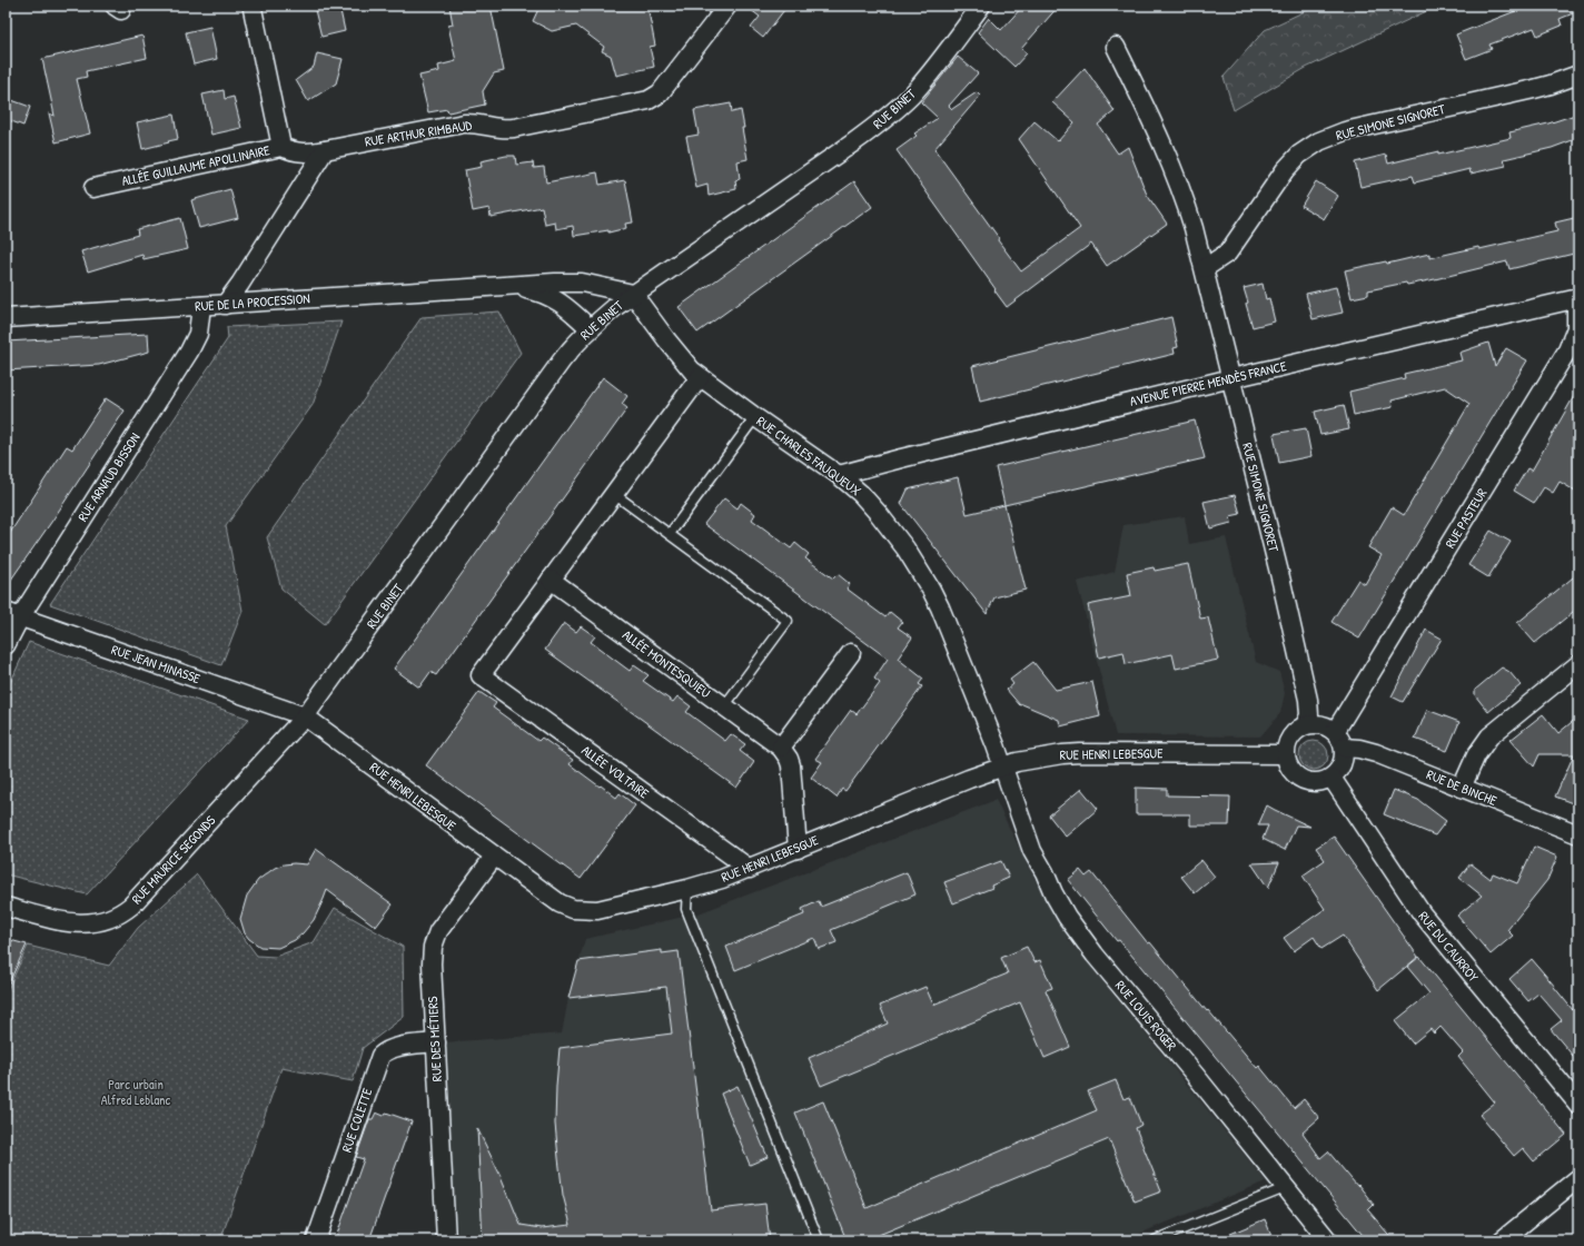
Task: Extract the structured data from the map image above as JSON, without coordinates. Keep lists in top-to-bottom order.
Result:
{
  "streets": {
    "street": [
      "RUE BINET",
      "RUE SIMONE SIGNORET",
      "RUE ARTHUR RIMBAUD",
      "ALLÉE GUILLAUME APOLLINAIRE",
      "RUE DE LA PROCESSION",
      "AVENUE PIERRE MENDÈS FRANCE",
      "RUE CHARLES FAUQUEUX",
      "RUE ARNAUD BISSON",
      "RUE PASTEUR",
      "RUE JEAN MINASSE",
      "ALLÉE MONTESQUIEU",
      "RUE HENRI LEBESGUE",
      "ALLÉE VOLTAIRE",
      "RUE DE BINCHE",
      "RUE MAURICE SEGONDS",
      "RUE DU CAURROY",
      "RUE LOUIS ROGER",
      "RUE DES MÉTIERS",
      "RUE COLETTE"
    ]
  },
  "crossings": [
    ["RUE BINET", "RUE DE LA PROCESSION"],
    ["RUE BINET", "RUE CHARLES FAUQUEUX"],
    ["RUE BINET", "RUE JEAN MINASSE"],
    ["RUE BINET", "RUE HENRI LEBESGUE"],
    ["RUE BINET", "RUE MAURICE SEGONDS"],
    ["RUE SIMONE SIGNORET", "AVENUE PIERRE MENDÈS FRANCE"],
    ["RUE SIMONE SIGNORET", "RUE PASTEUR"],
    ["RUE SIMONE SIGNORET", "RUE HENRI LEBESGUE"],
    ["RUE SIMONE SIGNORET", "RUE DE BINCHE"],
    ["RUE SIMONE SIGNORET", "RUE DU CAURROY"],
    ["RUE ARTHUR RIMBAUD", "ALLÉE GUILLAUME APOLLINAIRE"],
    ["RUE DE LA PROCESSION", "RUE CHARLES FAUQUEUX"],
    ["RUE DE LA PROCESSION", "RUE ARNAUD BISSON"],
    ["AVENUE PIERRE MENDÈS FRANCE", "RUE CHARLES FAUQUEUX"],
    ["AVENUE PIERRE MENDÈS FRANCE", "RUE PASTEUR"],
    ["RUE CHARLES FAUQUEUX", "RUE HENRI LEBESGUE"],
    ["RUE CHARLES FAUQUEUX", "RUE LOUIS ROGER"],
    ["RUE ARNAUD BISSON", "RUE JEAN MINASSE"],
    ["RUE PASTEUR", "RUE HENRI LEBESGUE"],
    ["RUE PASTEUR", "RUE DE BINCHE"],
    ["RUE PASTEUR", "RUE DU CAURROY"],
    ["RUE JEAN MINASSE", "RUE HENRI LEBESGUE"],
    ["RUE JEAN MINASSE", "RUE MAURICE SEGONDS"],
    ["ALLÉE MONTESQUIEU", "RUE HENRI LEBESGUE"],
    ["ALLÉE MONTESQUIEU", "ALLÉE VOLTAIRE"],
    ["RUE HENRI LEBESGUE", "ALLÉE VOLTAIRE"],
    ["RUE HENRI LEBESGUE", "RUE DE BINCHE"],
    ["RUE HENRI LEBESGUE", "RUE MAURICE SEGONDS"],
    ["RUE HENRI LEBESGUE", "RUE DU CAURROY"],
    ["RUE HENRI LEBESGUE", "RUE LOUIS ROGER"],
    ["RUE HENRI LEBESGUE", "RUE DES MÉTIERS"],
    ["RUE DE BINCHE", "RUE DU CAURROY"],
    ["RUE DES MÉTIERS", "RUE COLETTE"]
  ],
  "parks": ["Parc urbain Alfred Leblanc"]
}
